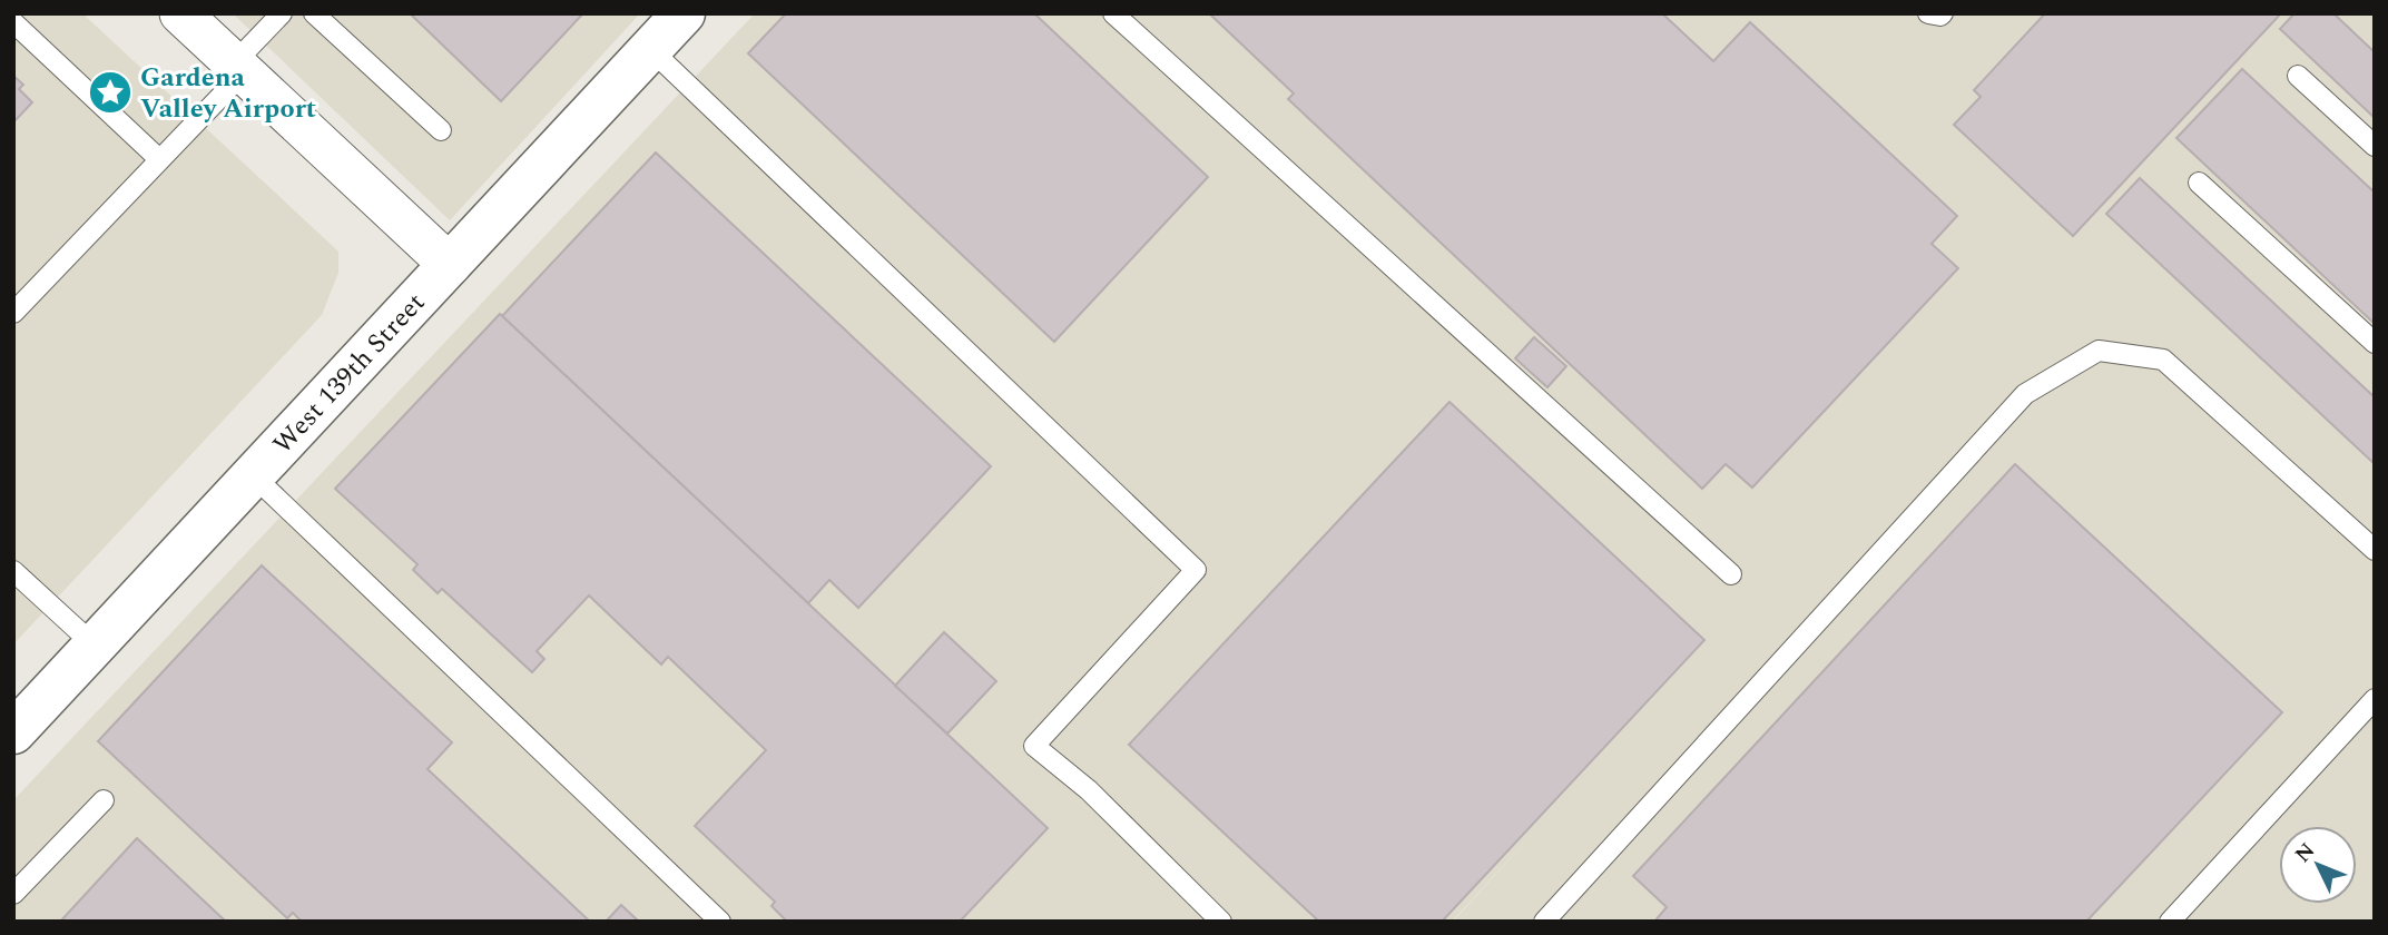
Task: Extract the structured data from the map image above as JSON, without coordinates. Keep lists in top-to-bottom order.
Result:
{
  "streets": {
    "street": ["West 139th Street"]
  },
  "places": {
    "place": ["Gardena Valley Airport"]
  },
  "north": "top left"
}
